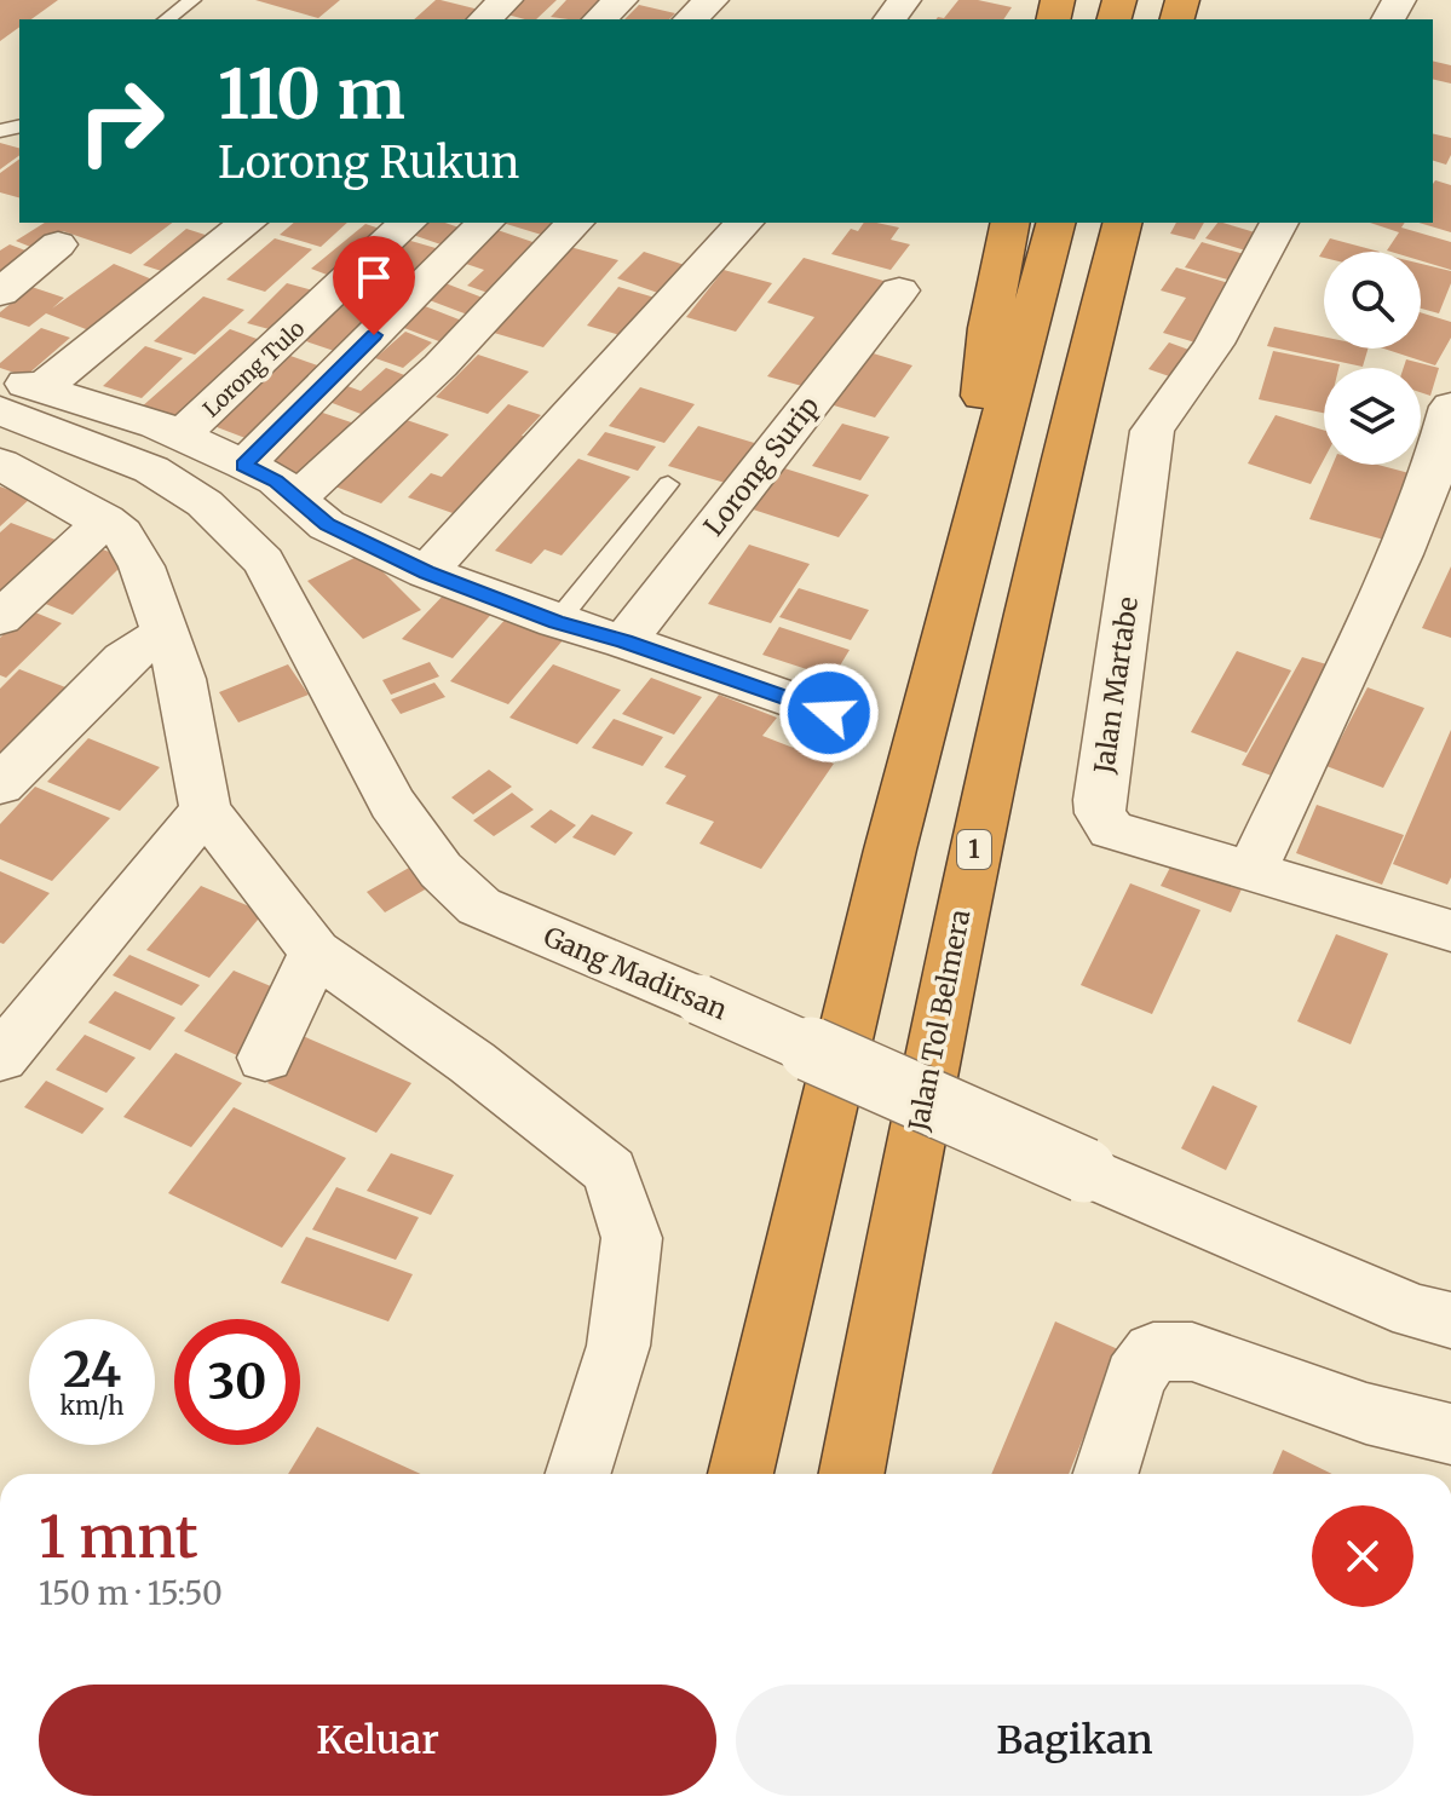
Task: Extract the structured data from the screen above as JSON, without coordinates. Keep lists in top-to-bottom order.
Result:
{
  "streets": {
    "highway": ["1", "Jalan Tol Belmera"],
    "street": [
      "Lorong Tulo",
      "Lorong Surip",
      "Jalan Martabe",
      "Gang Madirsan"
    ]
  },
  "page": {
    "turn": ["110 m", "Lorong Rukun"],
    "speed": "24 km/h",
    "limit": "30",
    "heading": ["1 mnt", "150 m · 15:50"],
    "buttons": ["Keluar", "Bagikan"]
  }
}
